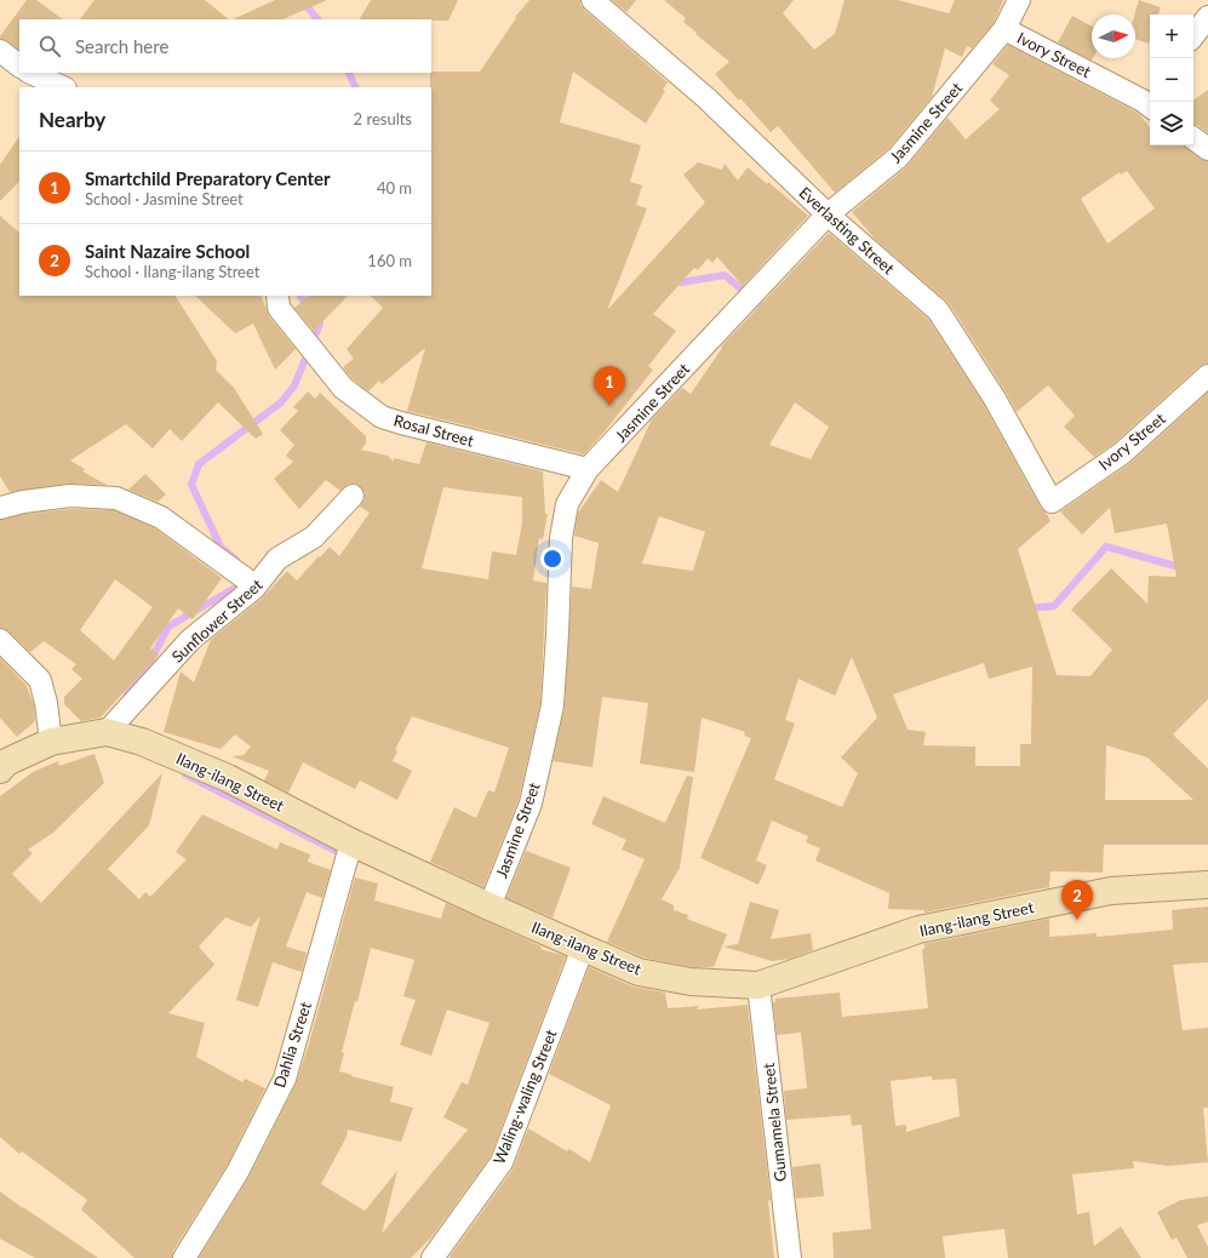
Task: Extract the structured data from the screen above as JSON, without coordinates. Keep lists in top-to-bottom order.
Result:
{
  "streets": {
    "street": [
      "Ivory Street",
      "Jasmine Street",
      "Everlasting Street",
      "Rosal Street",
      "Sunflower Street",
      "Ilang-ilang Street",
      "Dahlia Street",
      "Waling-waling Street",
      "Gumamela Street"
    ]
  },
  "crossings": [
    ["Ivory Street", "Jasmine Street"],
    ["Ivory Street", "Everlasting Street"],
    ["Jasmine Street", "Everlasting Street"],
    ["Jasmine Street", "Rosal Street"],
    ["Jasmine Street", "Ilang-ilang Street"],
    ["Sunflower Street", "Ilang-ilang Street"],
    ["Ilang-ilang Street", "Dahlia Street"],
    ["Ilang-ilang Street", "Waling-waling Street"],
    ["Ilang-ilang Street", "Gumamela Street"]
  ],
  "north": "right",
  "page": {
    "map_buttons": ["+", "−"],
    "search": "Search here",
    "heading": ["Nearby", "2 results"],
    "list": [
      {
        "mark": "1",
        "name": "Smartchild Preparatory Center",
        "note": "School · Jasmine Street",
        "value": "40 m"
      },
      {
        "mark": "2",
        "name": "Saint Nazaire School",
        "note": "School · Ilang-ilang Street",
        "value": "160 m"
      }
    ],
    "pins": ["1", "2"]
  }
}
